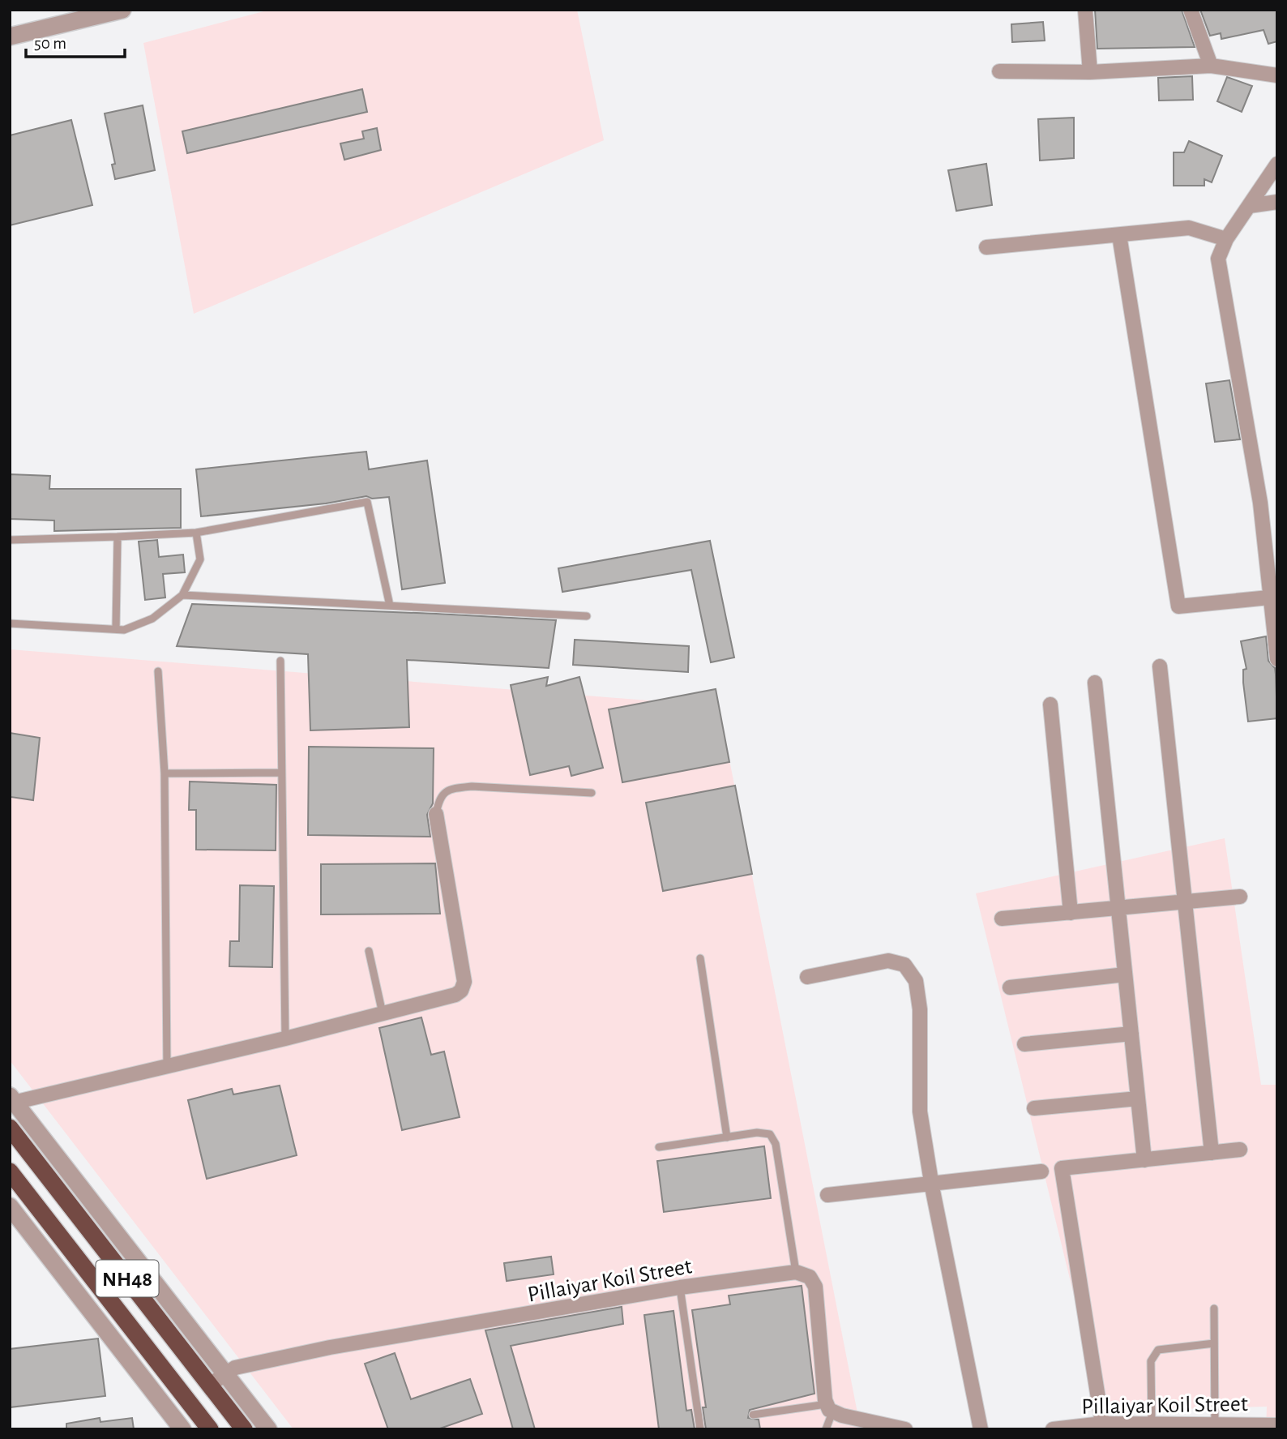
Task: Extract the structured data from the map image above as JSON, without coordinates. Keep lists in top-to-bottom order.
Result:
{
  "streets": {
    "highway": ["NH48"],
    "street": ["Pillaiyar Koil Street"]
  },
  "crossings": [
    ["NH48", "Pillaiyar Koil Street"]
  ],
  "scale_bar": "50 m"
}
